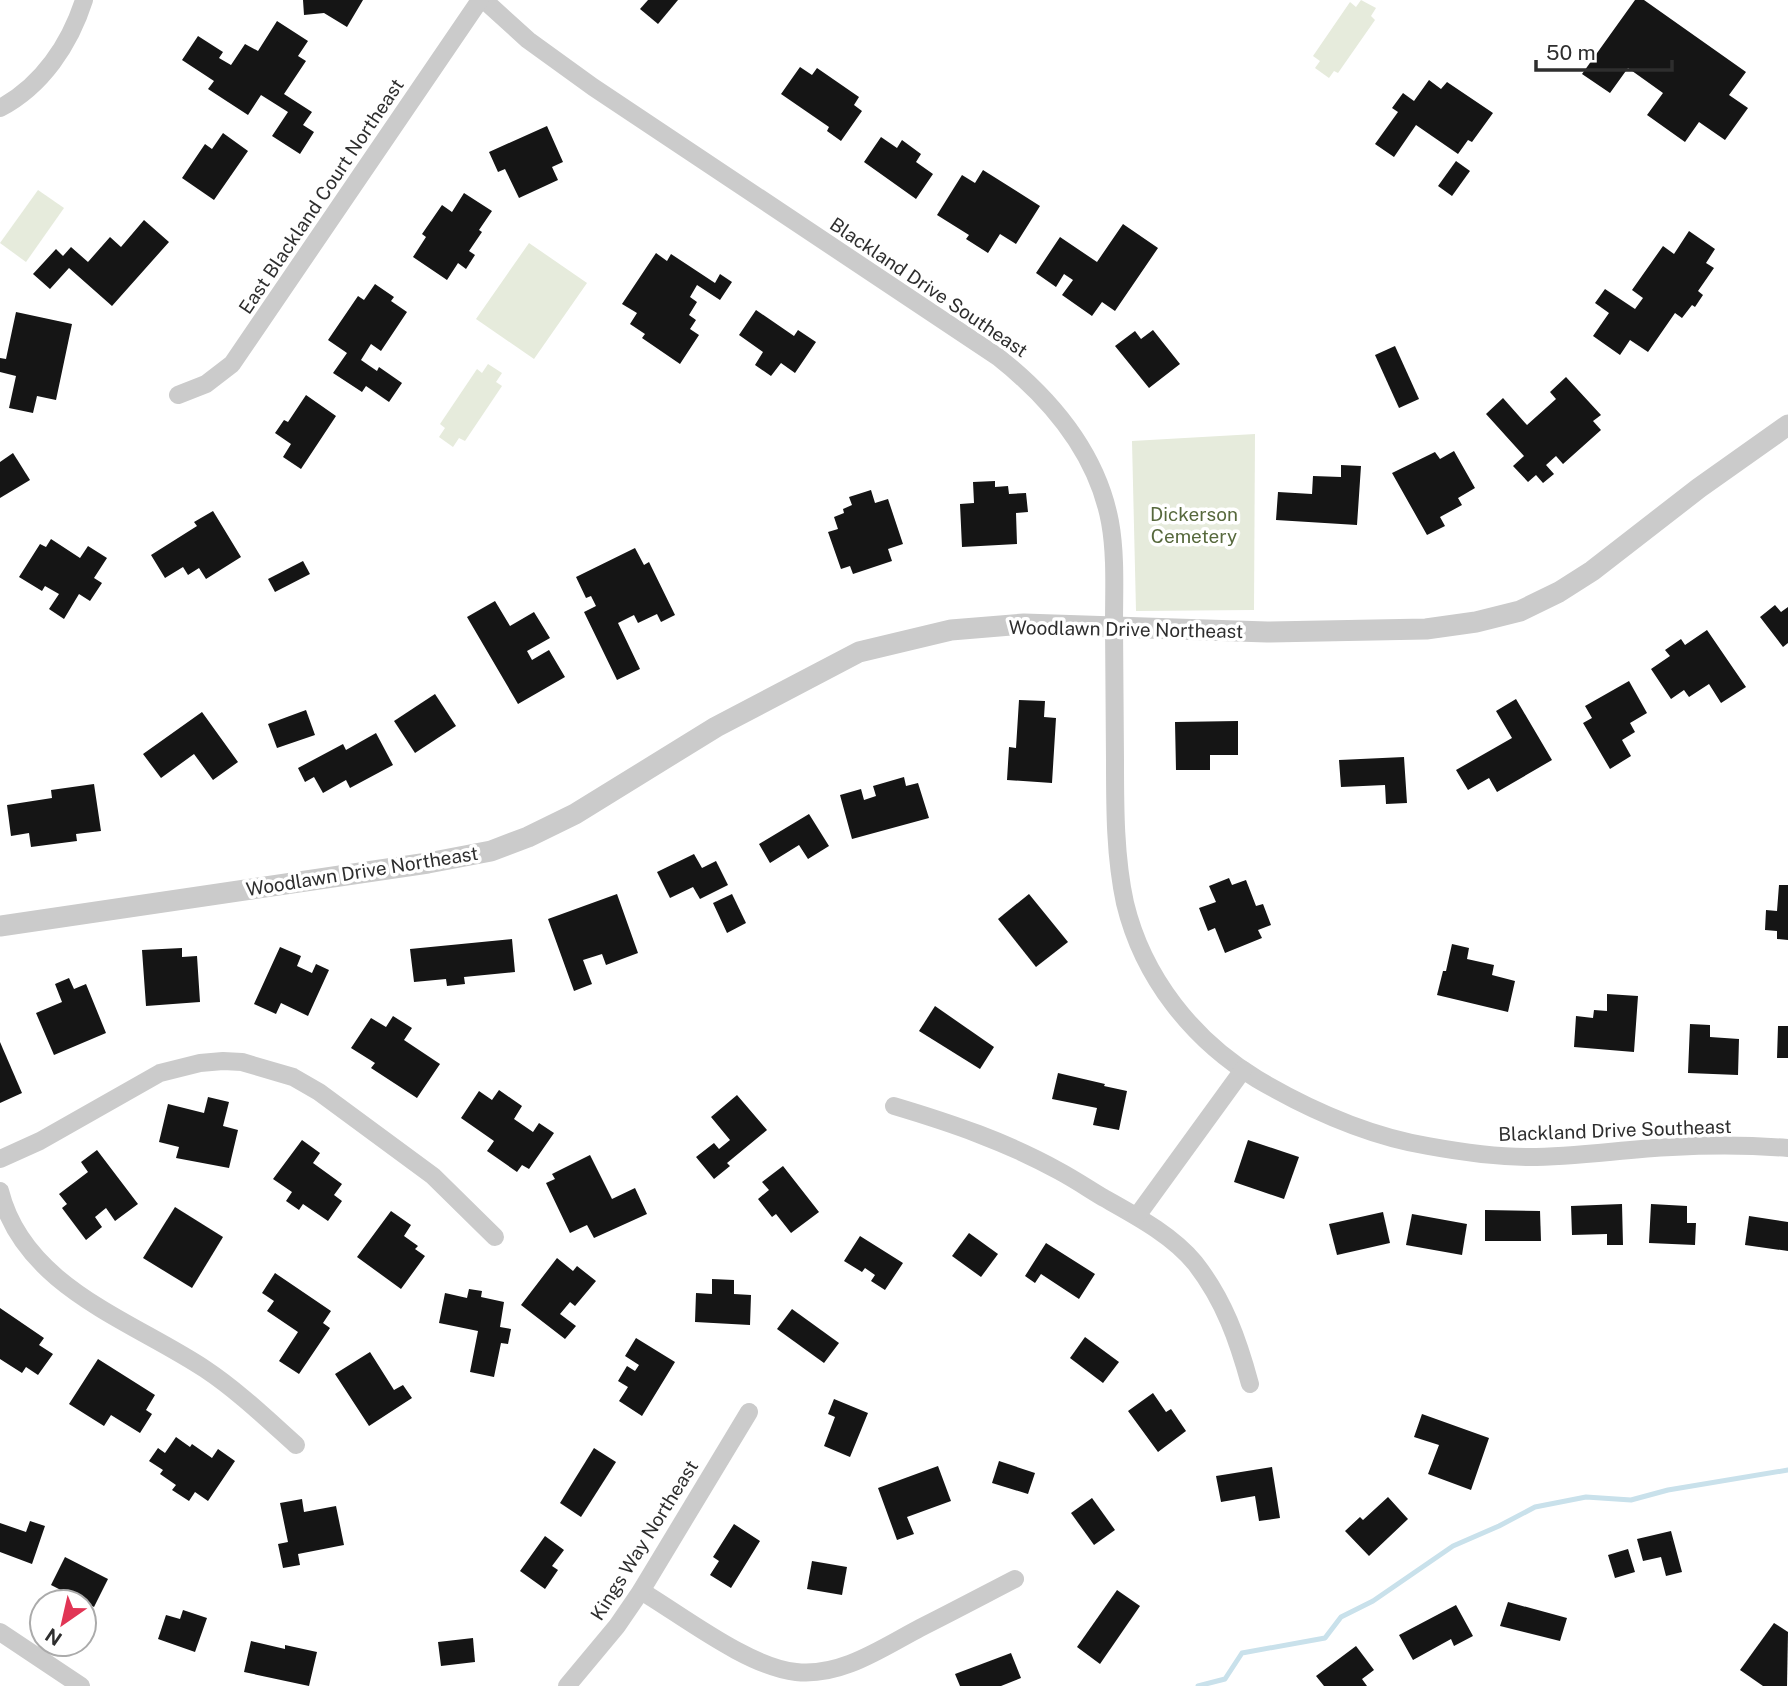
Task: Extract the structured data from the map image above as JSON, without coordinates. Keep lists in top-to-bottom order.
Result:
{
  "streets": {
    "street": [
      "East Blackland Court Northeast",
      "Blackland Drive Southeast",
      "Woodlawn Drive Northeast",
      "Kings Way Northeast"
    ]
  },
  "crossings": [
    ["East Blackland Court Northeast", "Blackland Drive Southeast"],
    ["Blackland Drive Southeast", "Woodlawn Drive Northeast"]
  ],
  "parks": ["Dickerson Cemetery"],
  "scale_bar": "50 m",
  "north": "bottom left"
}
